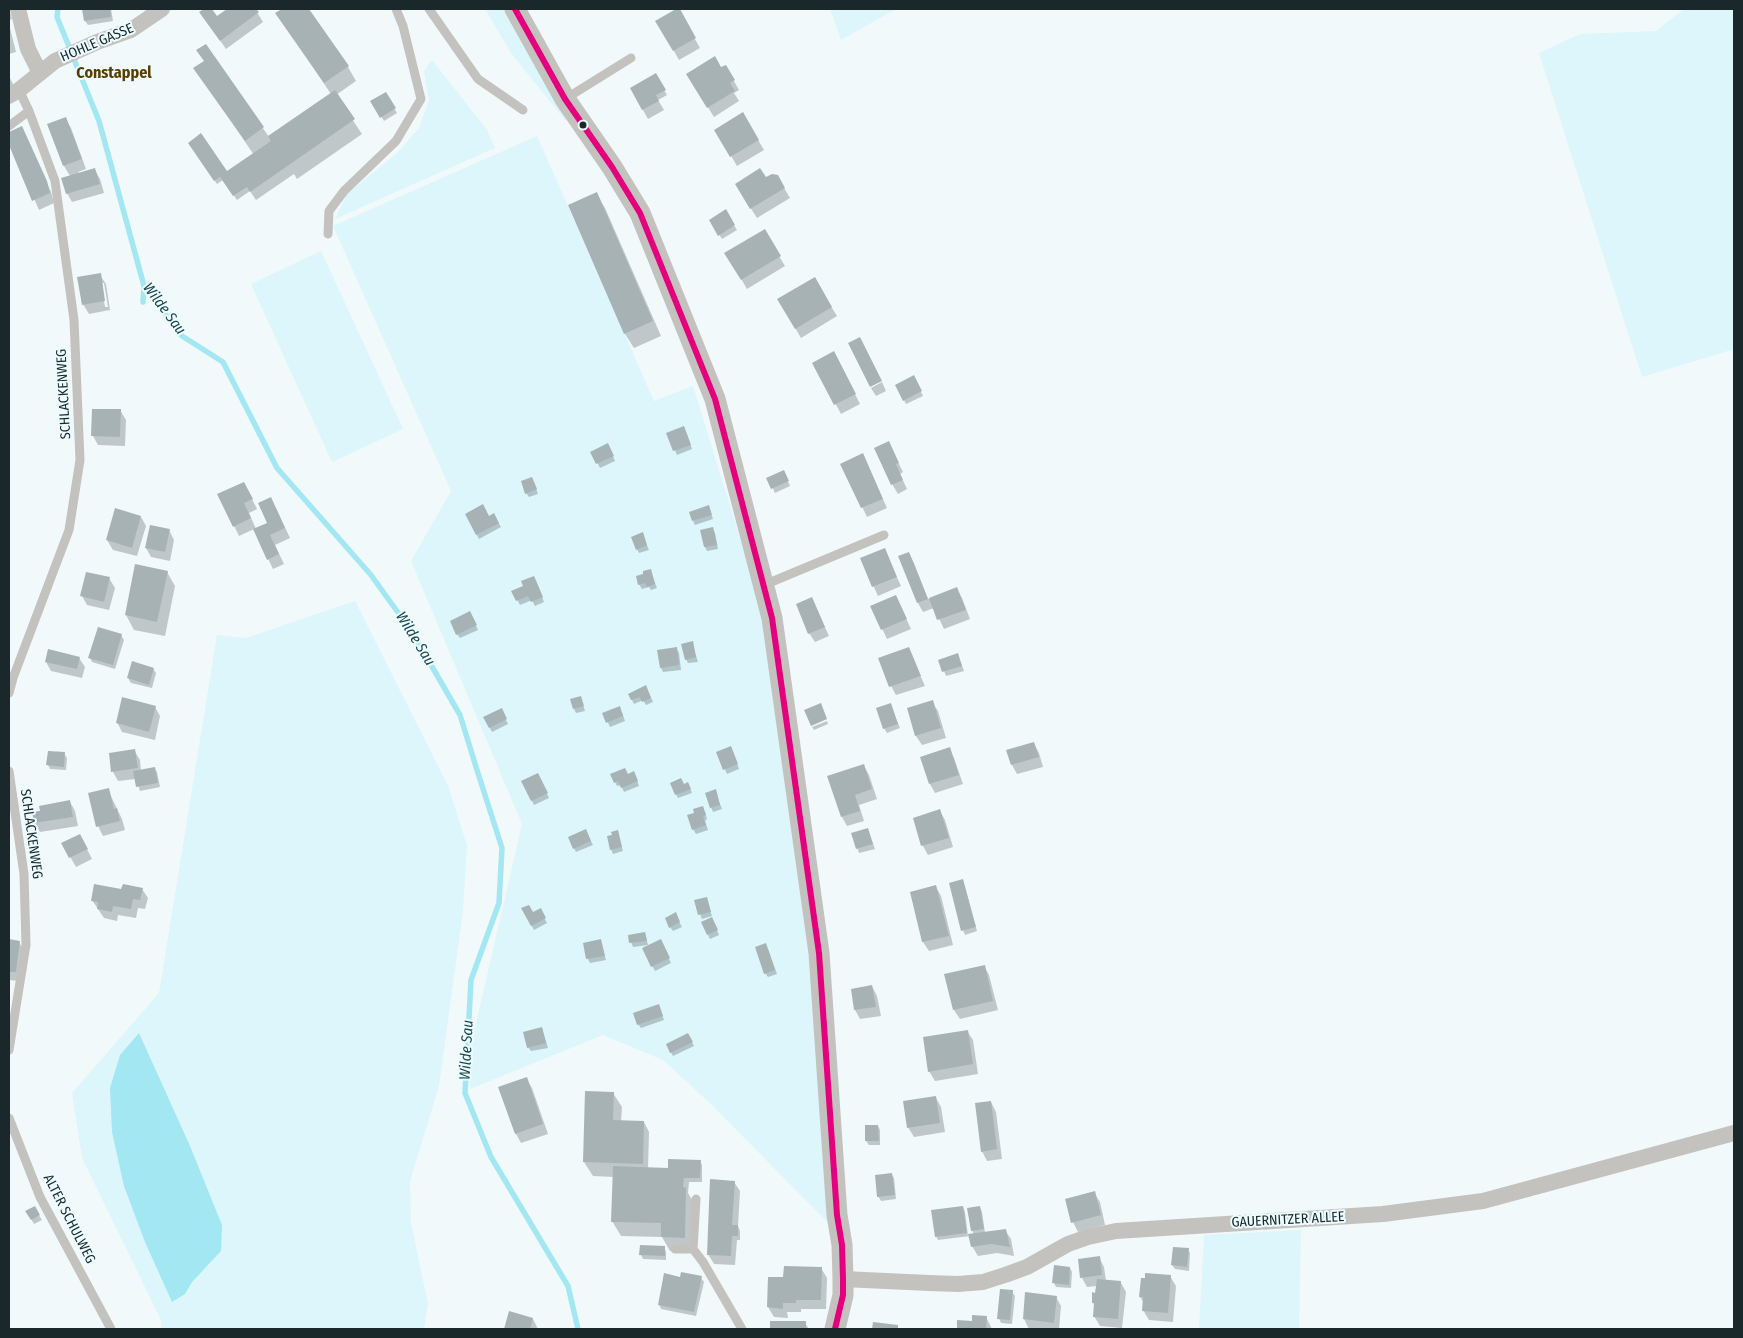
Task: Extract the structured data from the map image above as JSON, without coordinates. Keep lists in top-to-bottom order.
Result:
{
  "streets": {
    "street": ["HOHLE GASSE", "GAUERNITZER ALLEE"],
    "lane": ["SCHLACKENWEG", "ALTER SCHULWEG"]
  },
  "crossings": [
    ["HOHLE GASSE", "SCHLACKENWEG"]
  ],
  "districts": ["Constappel"],
  "water": ["Wilde Sau"]
}
